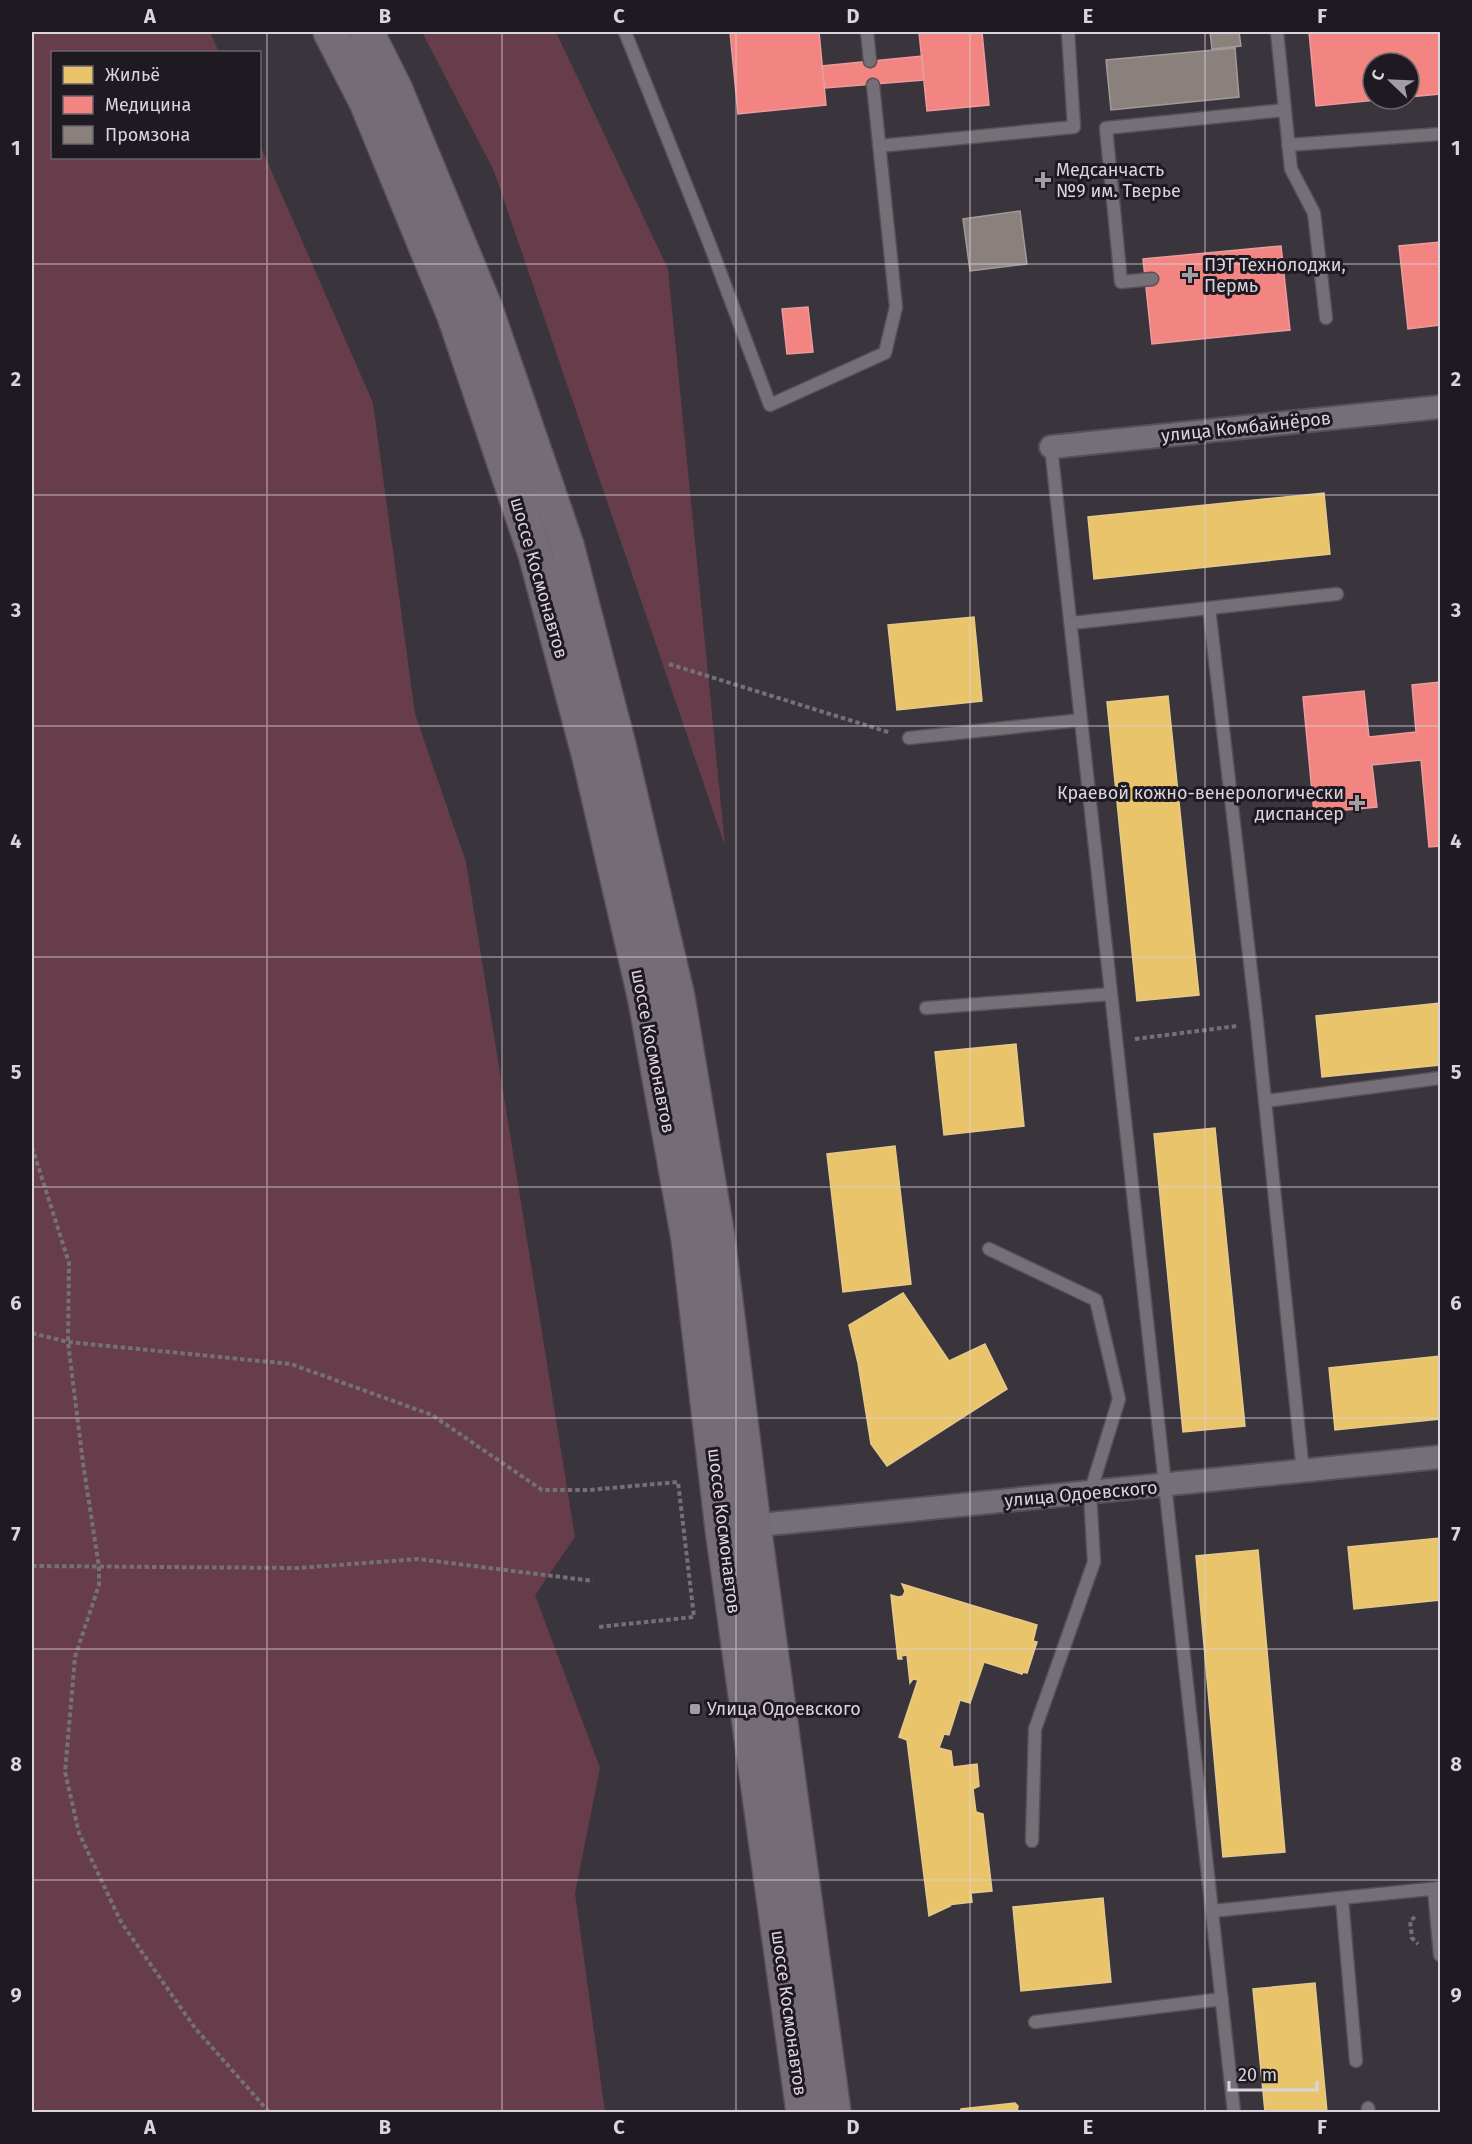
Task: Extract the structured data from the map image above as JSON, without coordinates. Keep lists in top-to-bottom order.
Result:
{
  "streets": {
    "main road": ["шоссе Космонавтов"],
    "street": ["улица Комбайнёров", "улица Одоевского"]
  },
  "crossings": [
    ["шоссе Космонавтов", "улица Одоевского"]
  ],
  "places": {
    "health": ["Медсанчасть №9 им. Тверье", "ПЭТ Технолоджи, Пермь", "Краевой кожно-венерологически диспансер"],
    "transit": ["Улица Одоевского"]
  },
  "legend": ["Жильё", "Медицина", "Промзона"],
  "scale_bar": "20 m",
  "north": "top left",
  "grid": {
    "columns": [
      "A",
      "B",
      "C",
      "D",
      "E",
      "F"
    ],
    "rows": [
      "1",
      "2",
      "3",
      "4",
      "5",
      "6",
      "7",
      "8",
      "9"
    ]
  }
}
